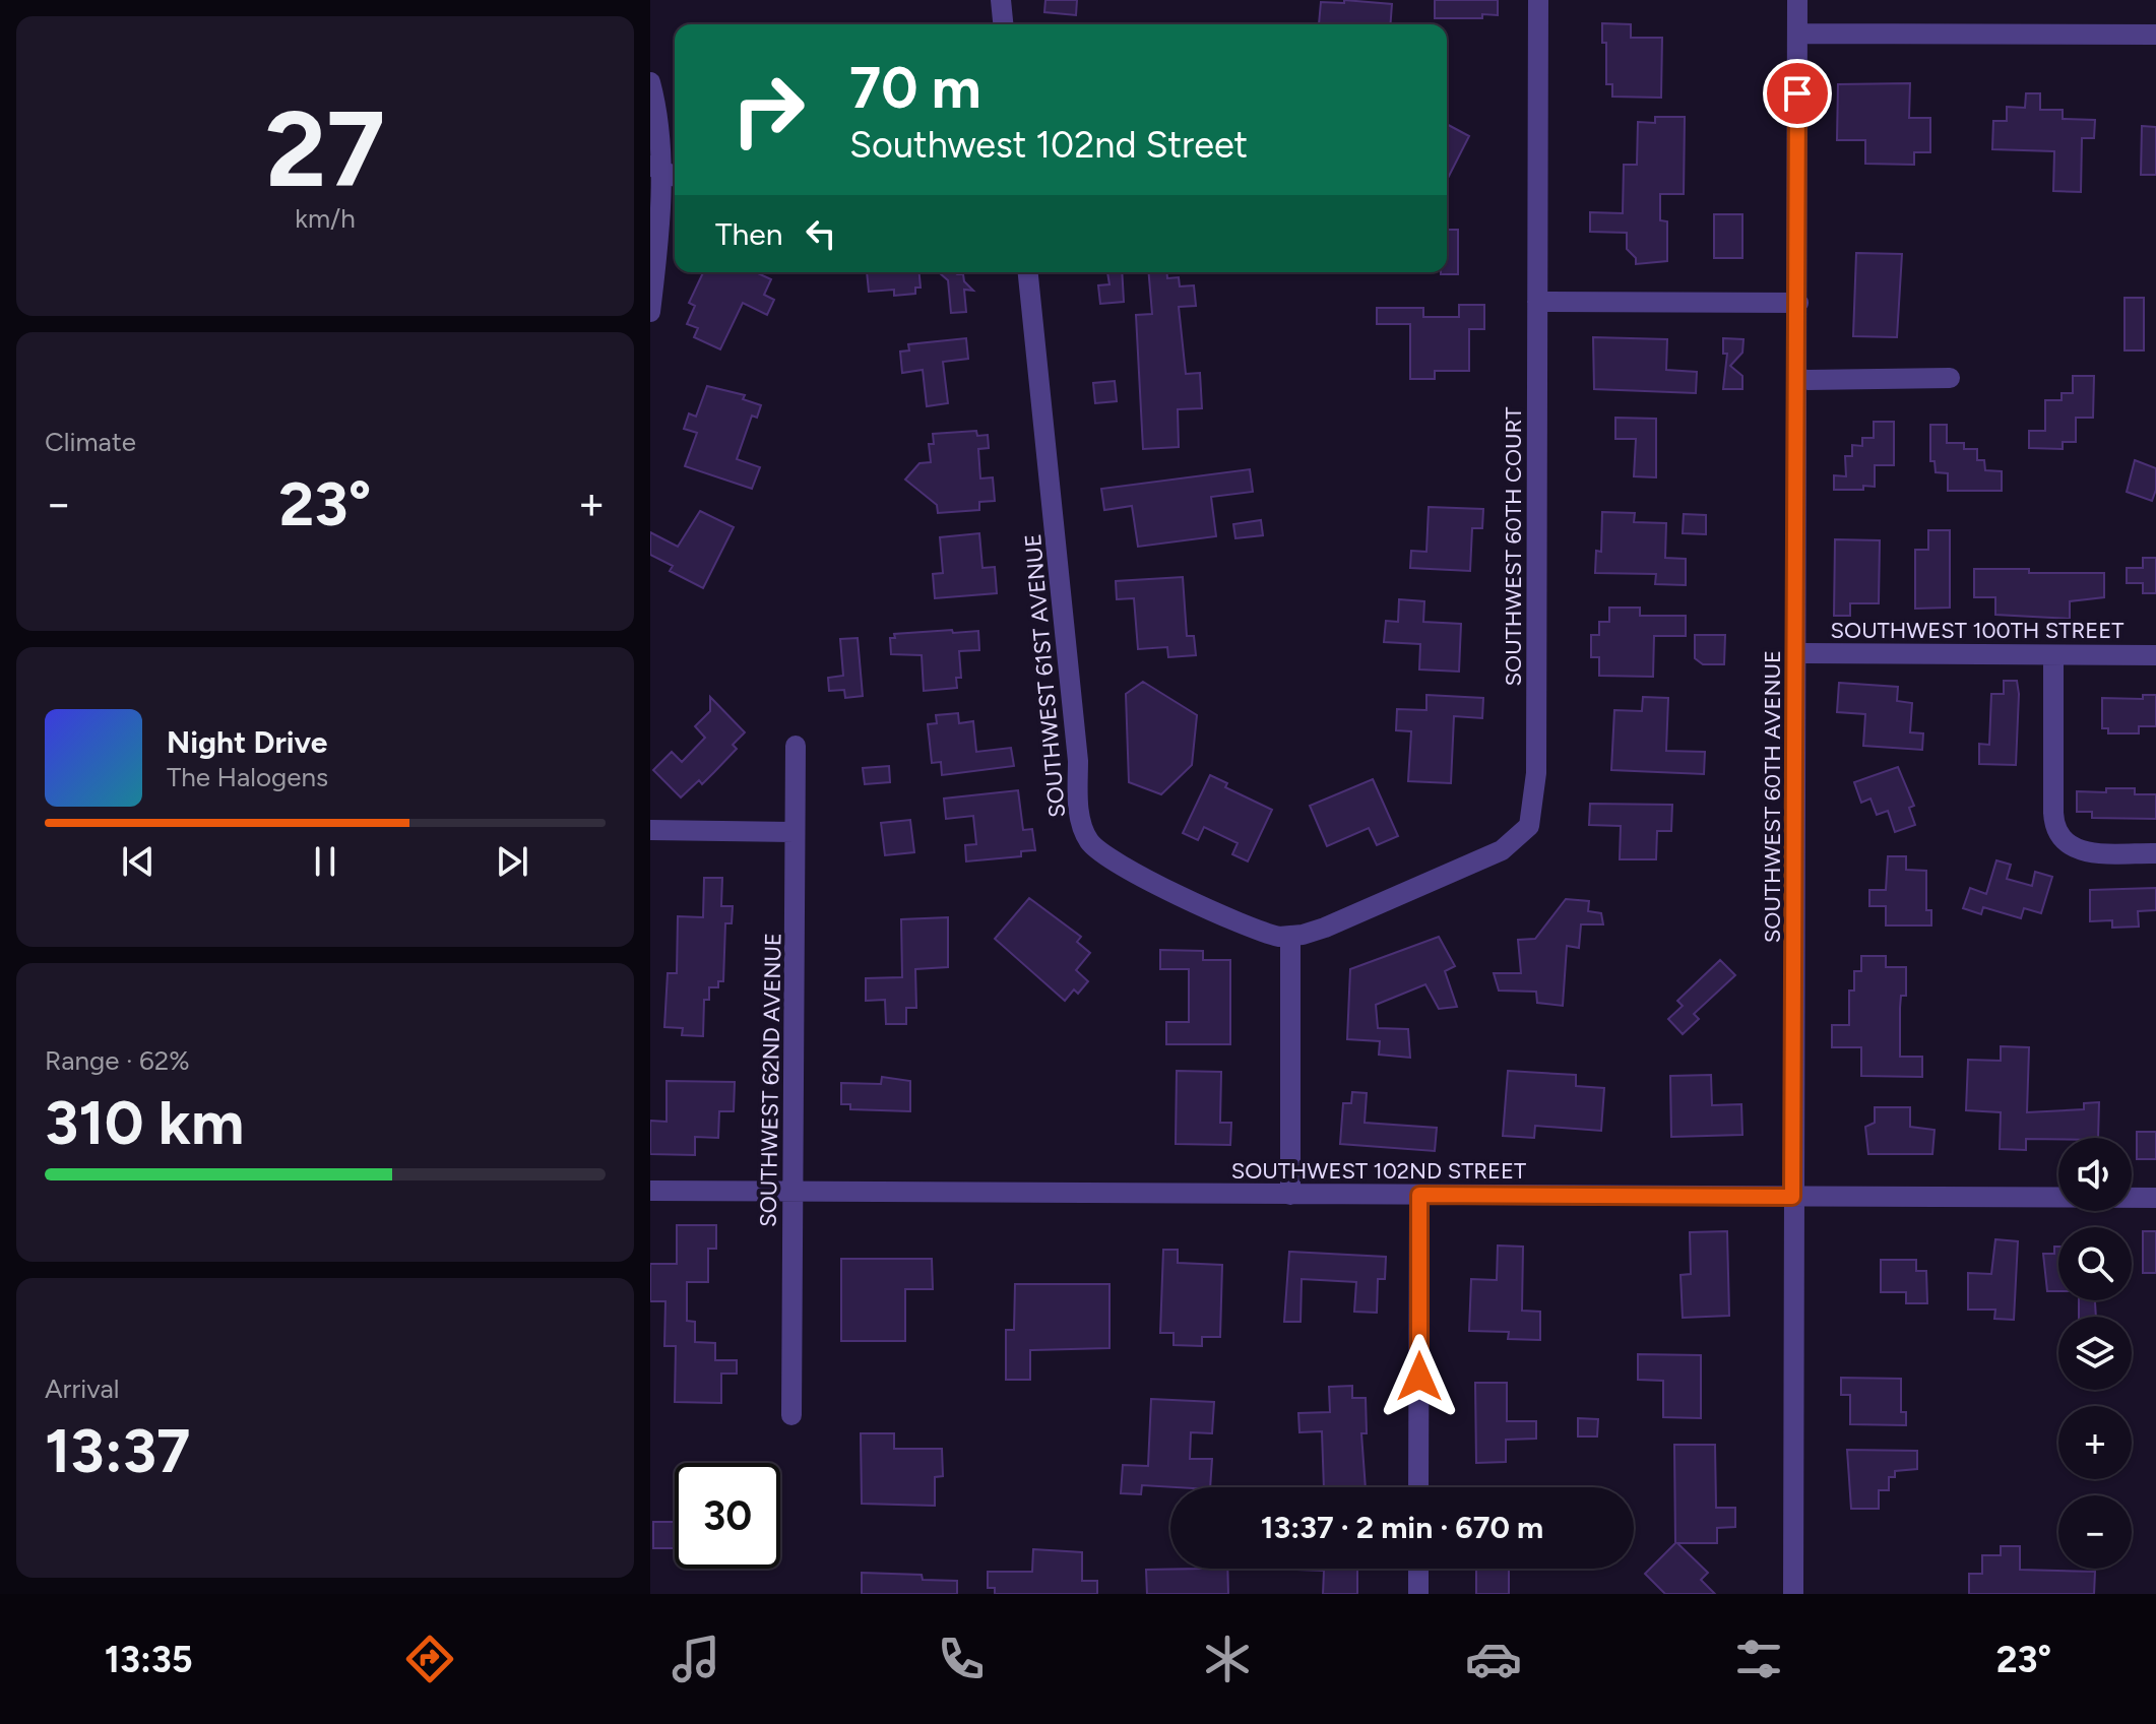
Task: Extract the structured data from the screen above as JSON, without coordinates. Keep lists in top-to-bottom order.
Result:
{
  "streets": {
    "street": [
      "SOUTHWEST 60TH COURT",
      "SOUTHWEST 100TH STREET",
      "SOUTHWEST 61ST AVENUE",
      "SOUTHWEST 60TH AVENUE",
      "SOUTHWEST 62ND AVENUE",
      "SOUTHWEST 102ND STREET"
    ]
  },
  "crossings": [
    ["SOUTHWEST 60TH COURT", "SOUTHWEST 61ST AVENUE"],
    ["SOUTHWEST 100TH STREET", "SOUTHWEST 60TH AVENUE"],
    ["SOUTHWEST 60TH AVENUE", "SOUTHWEST 102ND STREET"],
    ["SOUTHWEST 62ND AVENUE", "SOUTHWEST 102ND STREET"]
  ],
  "page": {
    "tile": [
      ["27", "km/h"],
      "Climate",
      ["Range · 62%", "310 km"],
      ["Arrival", "13:37"]
    ],
    "turn": ["70 m", "Southwest 102nd Street"],
    "then": "Then",
    "heat": ["−", "23°", "+"],
    "song": ["Night Drive", "The Halogens"],
    "map_buttons": ["+", "−"],
    "limit": "30",
    "trip": "13:37 · 2 min · 670 m",
    "tabs": ["13:35", "23°"]
  }
}
